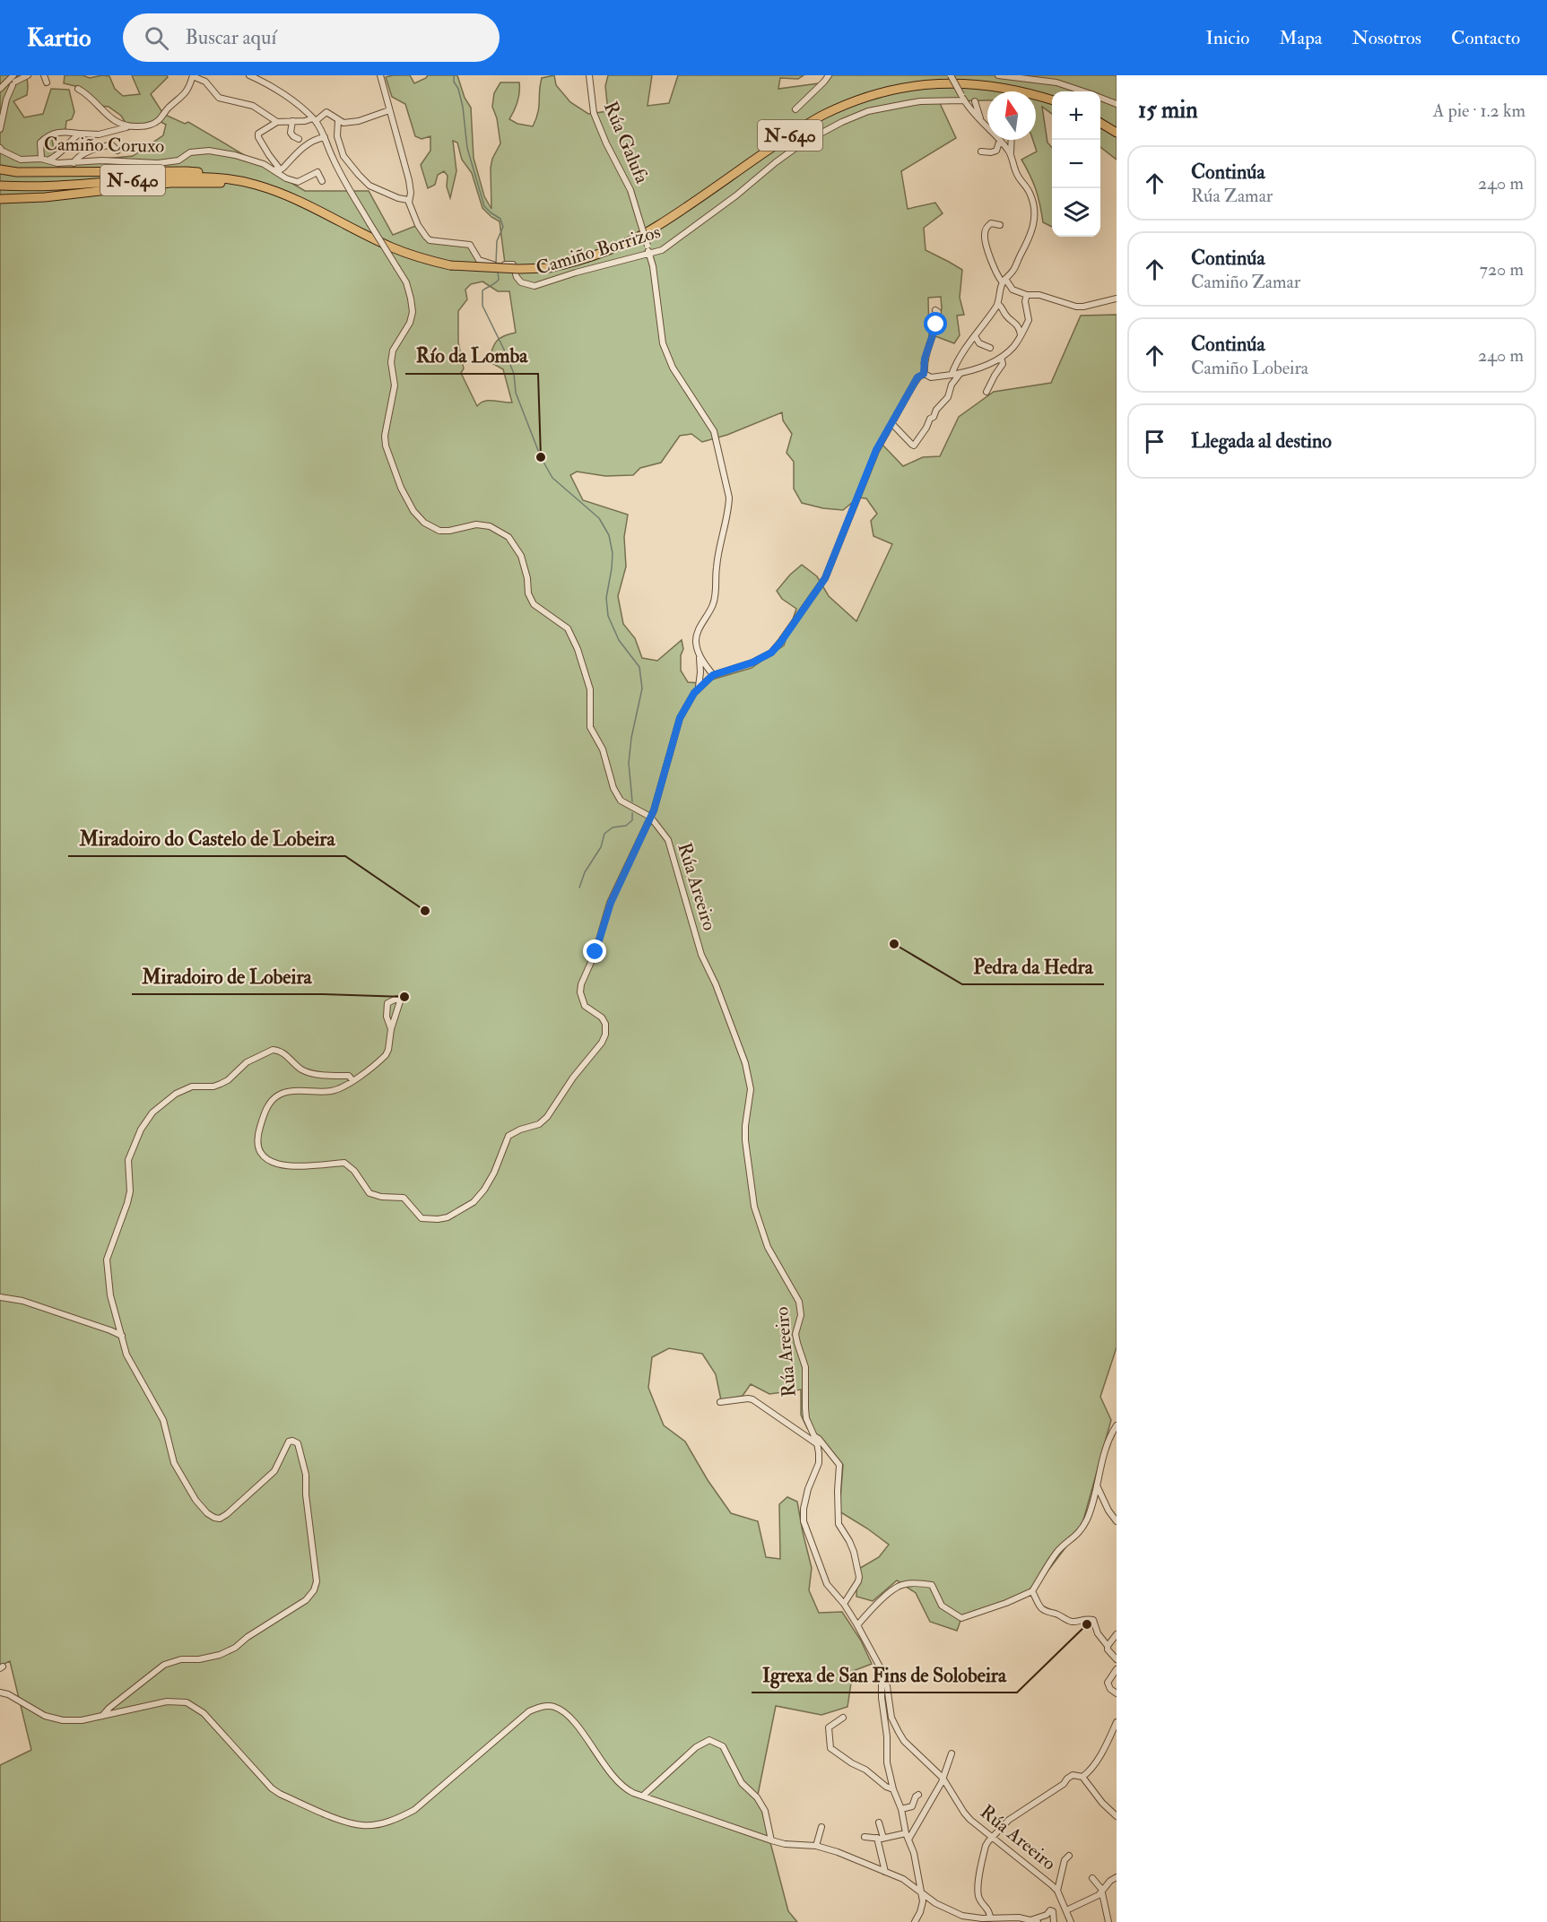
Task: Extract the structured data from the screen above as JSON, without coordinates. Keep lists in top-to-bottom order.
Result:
{
  "streets": {
    "highway": ["N-640"],
    "street": [
      "Rúa Galufa",
      "Camiño Coruxo",
      "Camiño Borrizos",
      "Rúa Areeiro"
    ]
  },
  "crossings": [
    ["Rúa Galufa", "Camiño Borrizos"]
  ],
  "places": [
    "Río da Lomba",
    "Miradoiro do Castelo de Lobeira",
    "Pedra da Hedra",
    "Miradoiro de Lobeira",
    "Igrexa de San Fins de Solobeira"
  ],
  "north": "top",
  "page": {
    "header": "Kartio",
    "search": "Buscar aquí",
    "nav": [
      "Inicio",
      "Mapa",
      "Nosotros",
      "Contacto"
    ],
    "heading": ["15 min", "A pie · 1.2 km"],
    "map_buttons": ["+", "−"],
    "list": [
      ["Continúa", "Rúa Zamar", "240 m"],
      ["Continúa", "Camiño Zamar", "720 m"],
      ["Continúa", "Camiño Lobeira", "240 m"],
      "Llegada al destino"
    ]
  }
}
